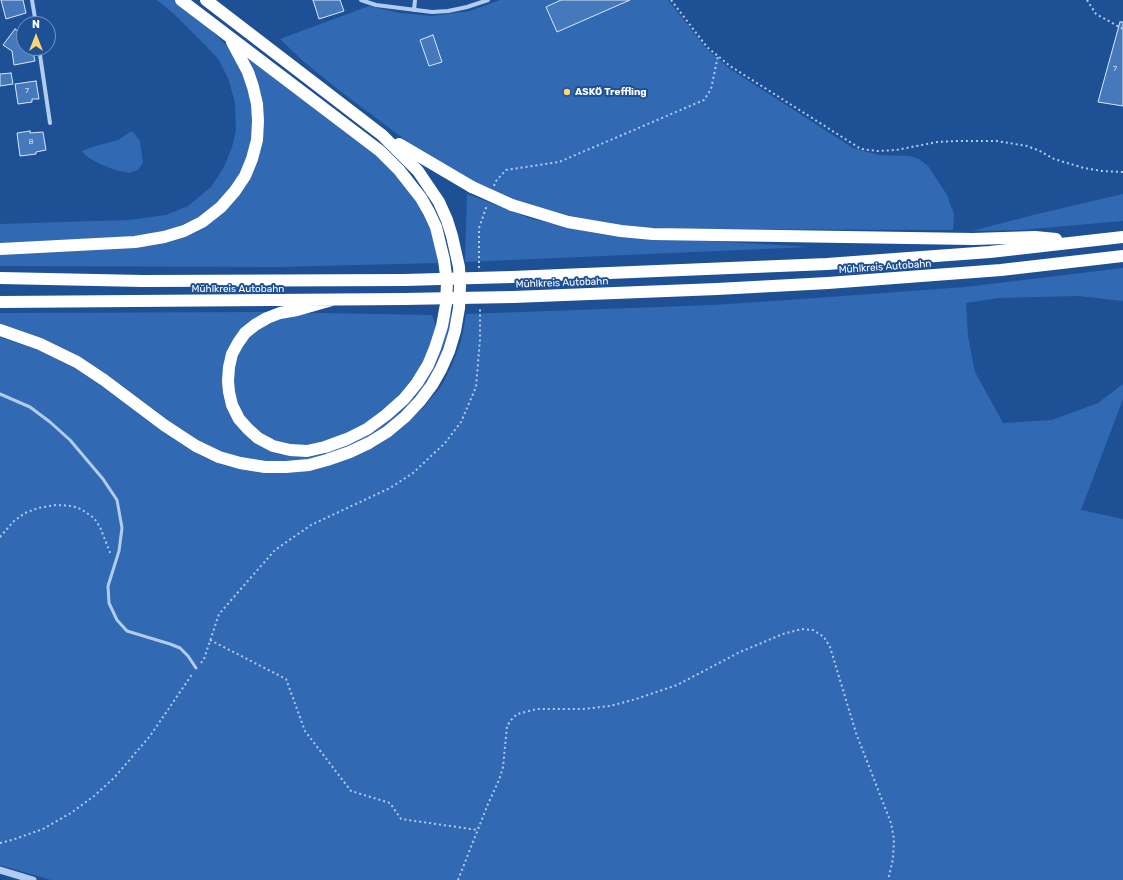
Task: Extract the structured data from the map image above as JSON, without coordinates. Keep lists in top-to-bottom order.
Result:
{
  "streets": {
    "highway": ["Mühlkreis Autobahn"]
  },
  "places": ["ASKÖ Treffling"],
  "house_numbers": ["7", "7", "8"],
  "north": "top"
}
